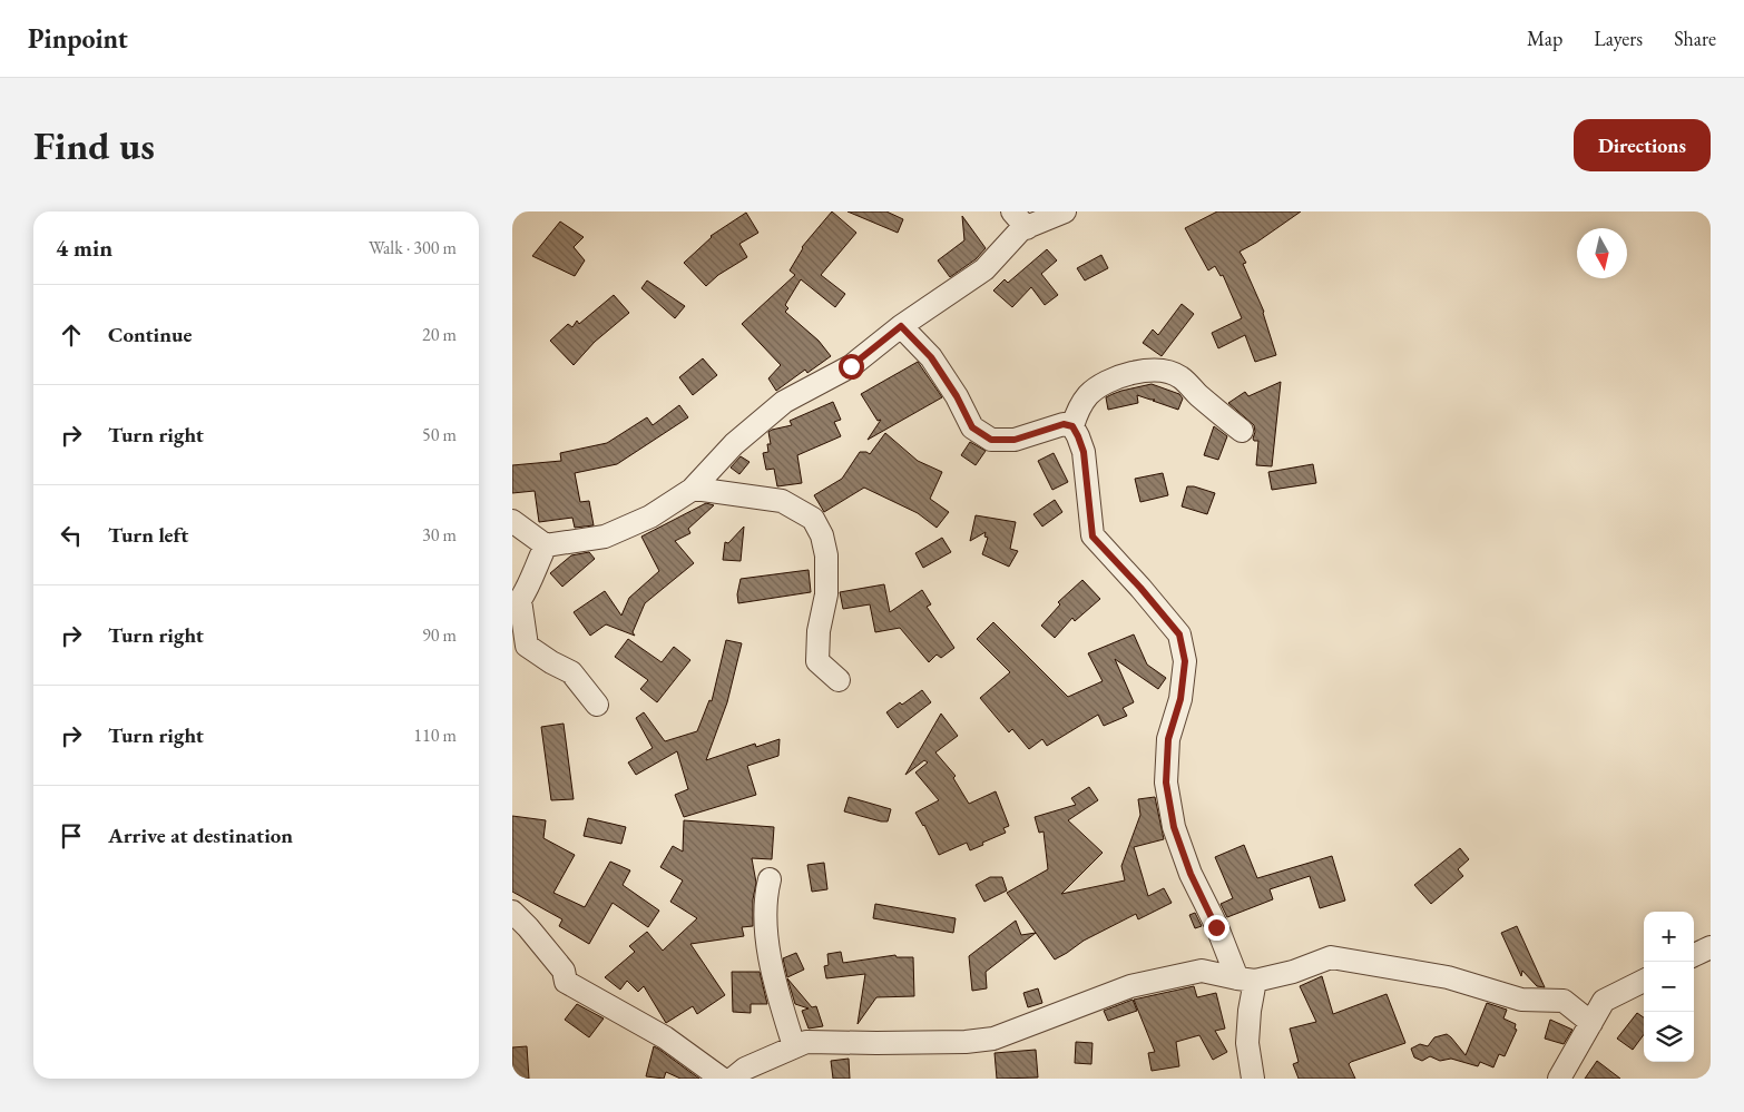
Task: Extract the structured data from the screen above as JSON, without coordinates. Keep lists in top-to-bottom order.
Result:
{
  "north": "bottom",
  "page": {
    "header": "Pinpoint",
    "nav": ["Map", "Layers", "Share"],
    "buttons": "Directions",
    "title": "Find us",
    "heading": ["4 min", "Walk · 300 m"],
    "list": [
      ["Continue", "20 m"],
      ["Turn right", "50 m"],
      ["Turn left", "30 m"],
      ["Turn right", "90 m"],
      ["Turn right", "110 m"],
      "Arrive at destination"
    ],
    "map_buttons": ["+", "−"]
  }
}
